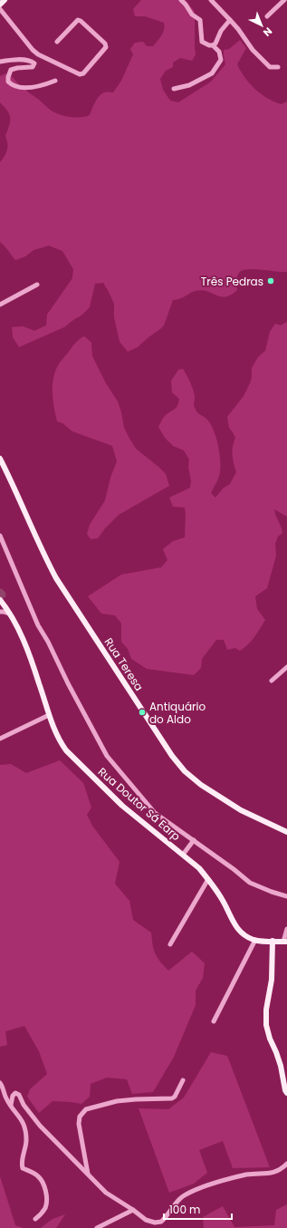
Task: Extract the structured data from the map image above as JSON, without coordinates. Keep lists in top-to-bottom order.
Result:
{
  "streets": {
    "main road": ["Rua Teresa", "Rua Doutor Sá Earp"]
  },
  "places": ["Três Pedras", "Antiquário do Aldo"],
  "scale_bar": "100 m",
  "north": "bottom right"
}
